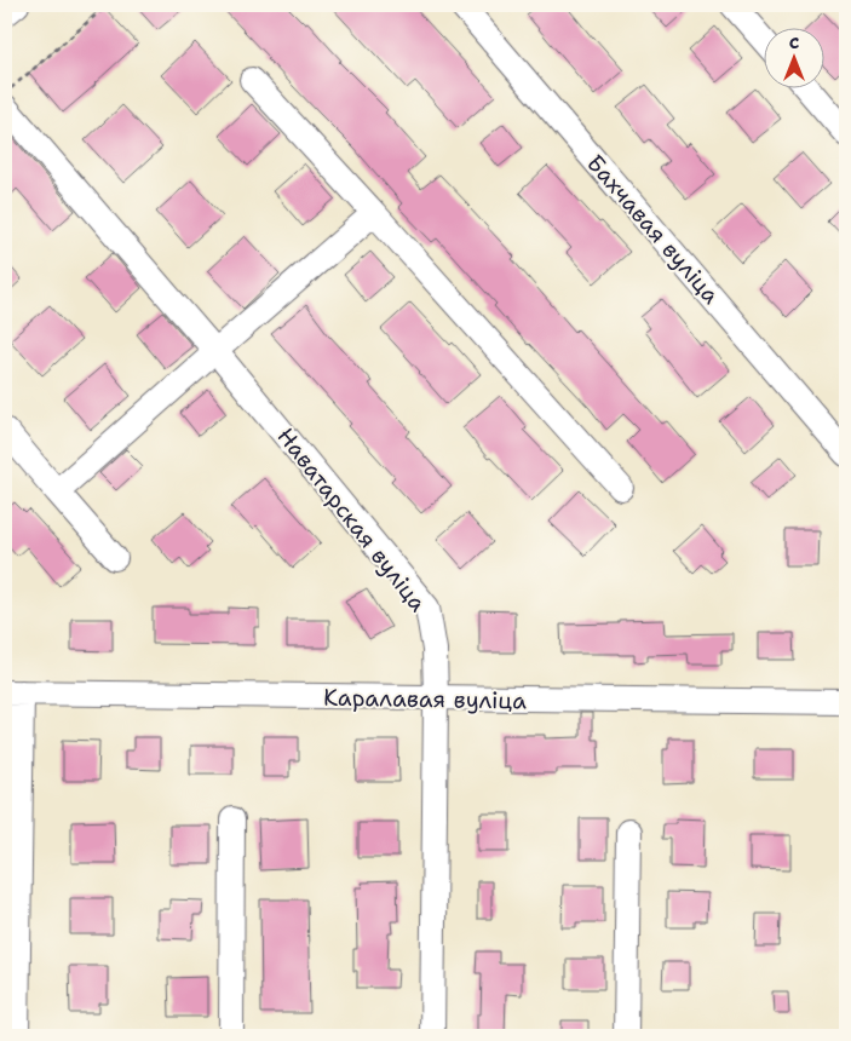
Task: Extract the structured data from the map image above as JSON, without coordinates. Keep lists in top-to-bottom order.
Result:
{
  "streets": {
    "street": ["Бахчавая вуліца", "Наватарская вуліца", "Каралавая вуліца"]
  },
  "crossings": [
    ["Наватарская вуліца", "Каралавая вуліца"]
  ],
  "north": "top"
}
